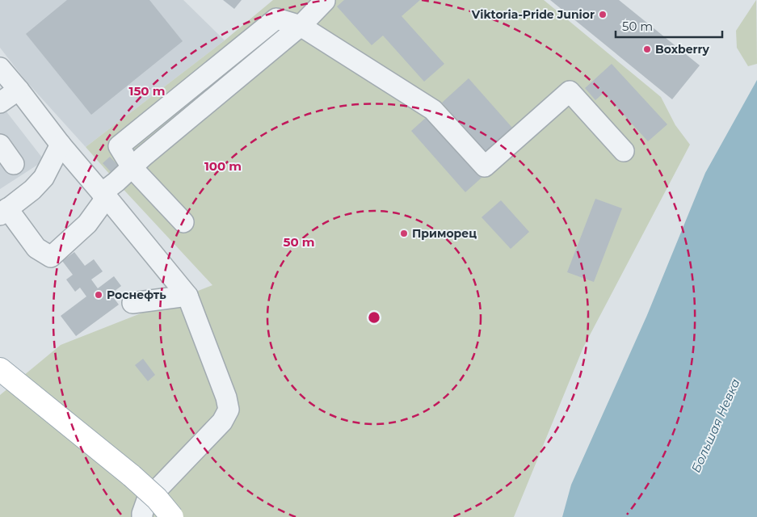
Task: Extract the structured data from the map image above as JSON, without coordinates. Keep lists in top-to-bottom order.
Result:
{
  "water": ["Большая Невка"],
  "places": [
    "Viktoria-Pride Junior",
    "Boxberry",
    "Приморец",
    "Роснефть"
  ],
  "scale_bar": "50 m",
  "rings": ["150 m", "100 m", "50 m"]
}
